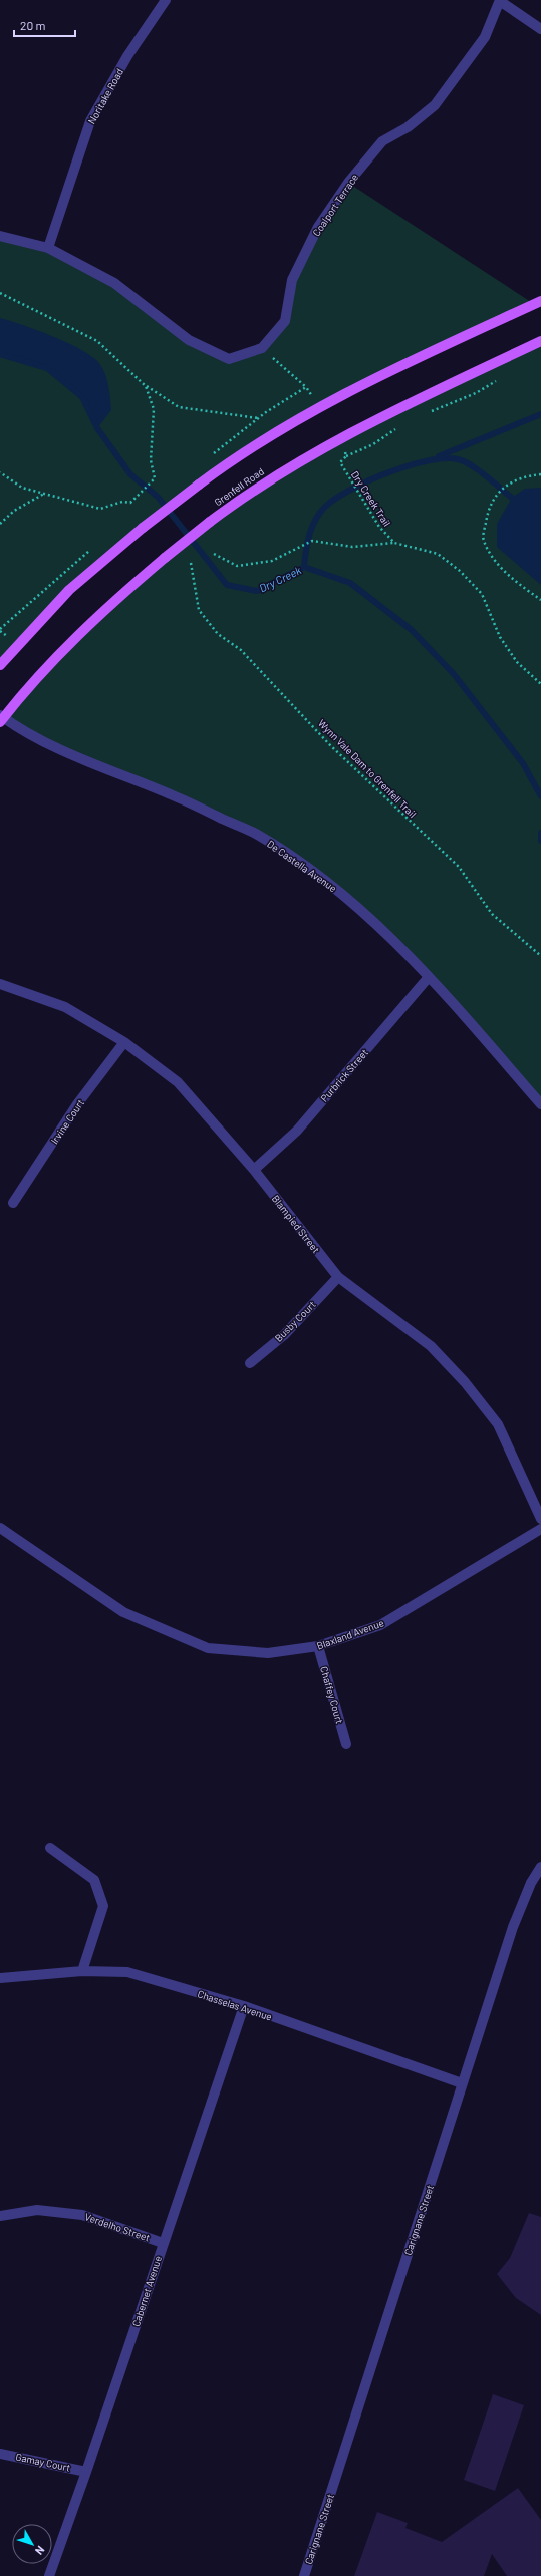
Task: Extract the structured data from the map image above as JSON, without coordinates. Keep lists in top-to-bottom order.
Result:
{
  "streets": {
    "main road": ["Grenfell Road"],
    "street": [
      "Noritake Road",
      "Coalport Terrace",
      "De Castella Avenue",
      "Purbrick Street",
      "Irvine Court",
      "Blampied Street",
      "Busby Court",
      "Blaxland Avenue",
      "Chaffey Court",
      "Chasselas Avenue",
      "Carignane Street",
      "Verdelho Street",
      "Cabernet Avenue",
      "Gamay Court"
    ],
    "path": ["Dry Creek Trail", "Wynn Vale Dam to Grenfell Trail"]
  },
  "crossings": [
    ["Grenfell Road", "De Castella Avenue"],
    ["De Castella Avenue", "Purbrick Street"],
    ["Purbrick Street", "Blampied Street"],
    ["Irvine Court", "Blampied Street"],
    ["Blampied Street", "Busby Court"],
    ["Blaxland Avenue", "Chaffey Court"],
    ["Chasselas Avenue", "Carignane Street"],
    ["Chasselas Avenue", "Cabernet Avenue"],
    ["Verdelho Street", "Cabernet Avenue"],
    ["Cabernet Avenue", "Gamay Court"]
  ],
  "water": ["Dry Creek"],
  "scale_bar": "20 m",
  "north": "bottom right"
}
